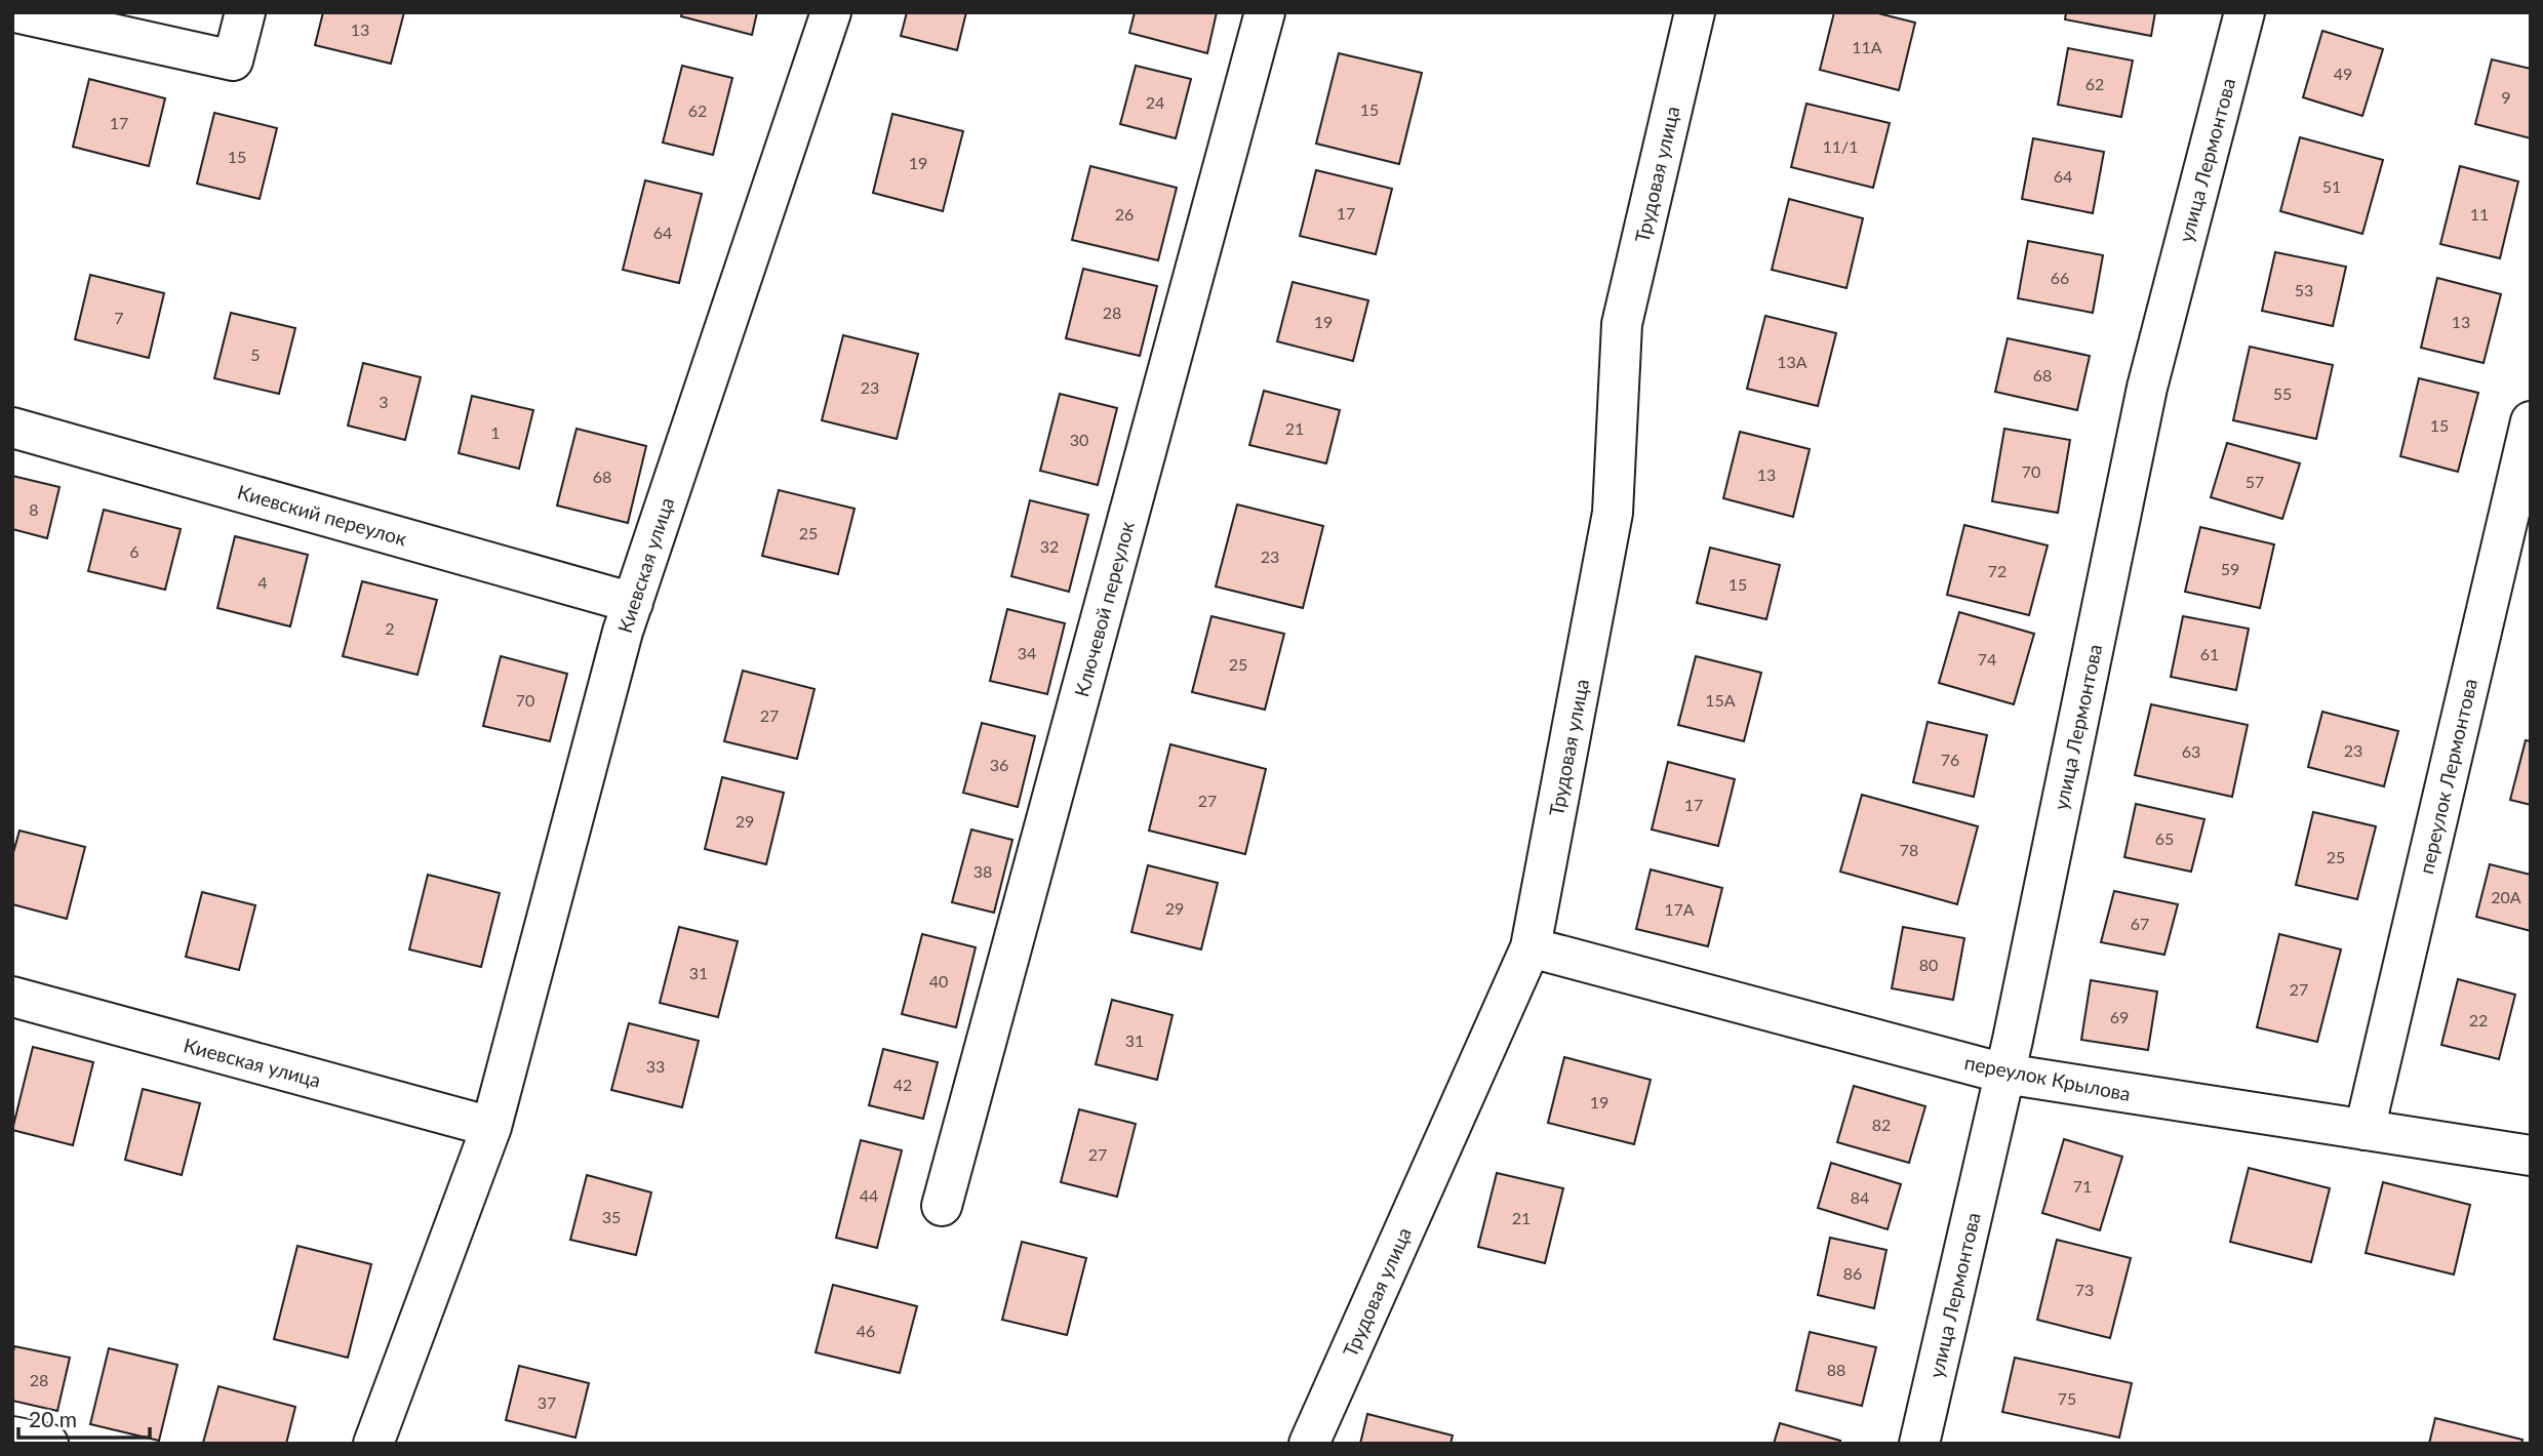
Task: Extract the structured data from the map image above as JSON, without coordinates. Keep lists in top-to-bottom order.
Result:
{
  "streets": {
    "street": [
      "улица Лермонтова",
      "Трудовая улица",
      "Киевский переулок",
      "Киевская улица",
      "Ключевой переулок",
      "переулок Лермонтова",
      "переулок Крылова"
    ]
  },
  "crossings": [
    ["улица Лермонтова", "переулок Крылова"],
    ["Трудовая улица", "переулок Крылова"],
    ["Киевский переулок", "Киевская улица"],
    ["переулок Лермонтова", "переулок Крылова"]
  ],
  "house_numbers": [
    "13",
    "11А",
    "49",
    "62",
    "9",
    "24",
    "15",
    "62",
    "17",
    "11/1",
    "15",
    "19",
    "64",
    "51",
    "17",
    "26",
    "11",
    "64",
    "66",
    "53",
    "28",
    "7",
    "19",
    "13",
    "5",
    "13А",
    "68",
    "23",
    "55",
    "3",
    "15",
    "21",
    "1",
    "30",
    "70",
    "13",
    "68",
    "57",
    "8",
    "25",
    "32",
    "6",
    "23",
    "59",
    "72",
    "4",
    "15",
    "2",
    "34",
    "61",
    "74",
    "25",
    "70",
    "15А",
    "27",
    "23",
    "63",
    "76",
    "36",
    "27",
    "17",
    "29",
    "65",
    "78",
    "25",
    "38",
    "20А",
    "29",
    "17А",
    "67",
    "80",
    "31",
    "40",
    "27",
    "69",
    "22",
    "31",
    "33",
    "42",
    "19",
    "82",
    "27",
    "71",
    "44",
    "84",
    "35",
    "21",
    "86",
    "73",
    "46",
    "88",
    "28",
    "75",
    "37"
  ],
  "scale_bar": "20 m"
}
